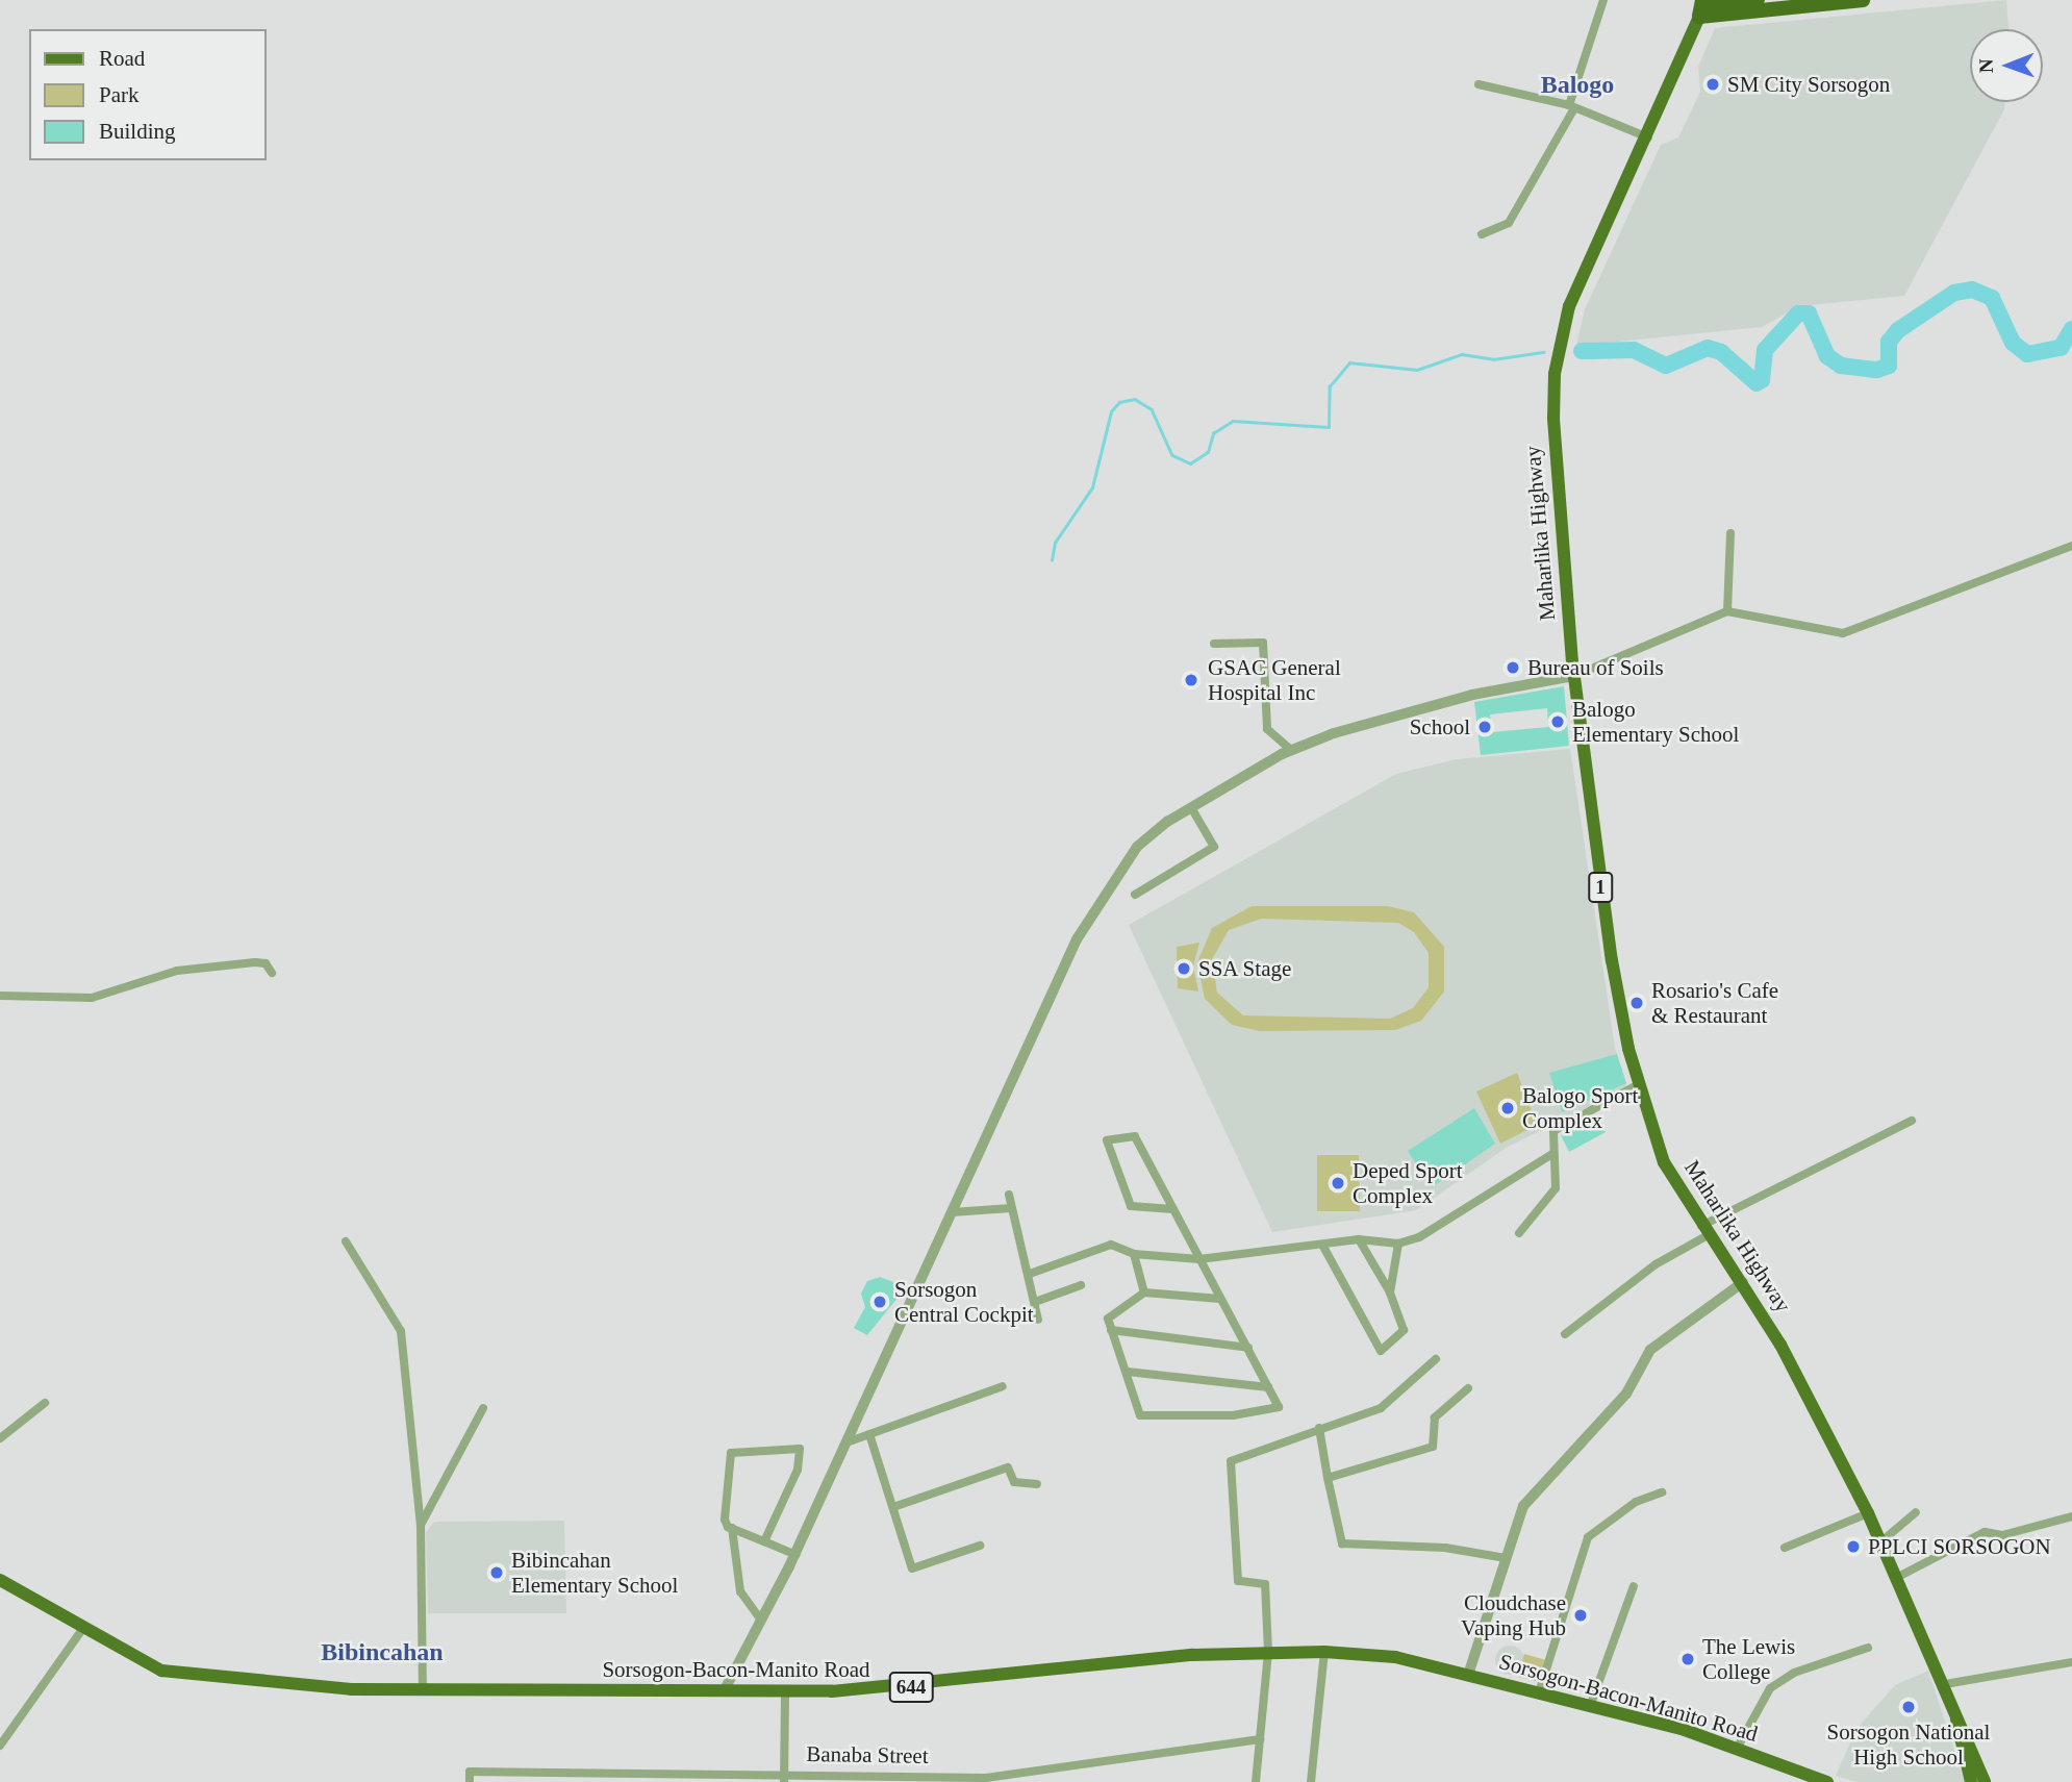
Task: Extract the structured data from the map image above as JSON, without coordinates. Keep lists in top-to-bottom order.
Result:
{
  "streets": {
    "main road": [
      "Maharlika Highway",
      "1",
      "Sorsogon-Bacon-Manito Road",
      "644"
    ],
    "street": ["Banaba Street"]
  },
  "districts": ["Balogo", "Bibincahan"],
  "places": [
    "SM City Sorsogon",
    "Bureau of Soils",
    "GSAC General Hospital Inc",
    "Balogo Elementary School",
    "School",
    "SSA Stage",
    "Rosario's Cafe & Restaurant",
    "Balogo Sport Complex",
    "Deped Sport Complex",
    "Sorsogon Central Cockpit",
    "PPLCI SORSOGON",
    "Bibincahan Elementary School",
    "Cloudchase Vaping Hub",
    "The Lewis College",
    "Sorsogon National High School"
  ],
  "legend": ["Road", "Park", "Building"],
  "north": "left"
}
